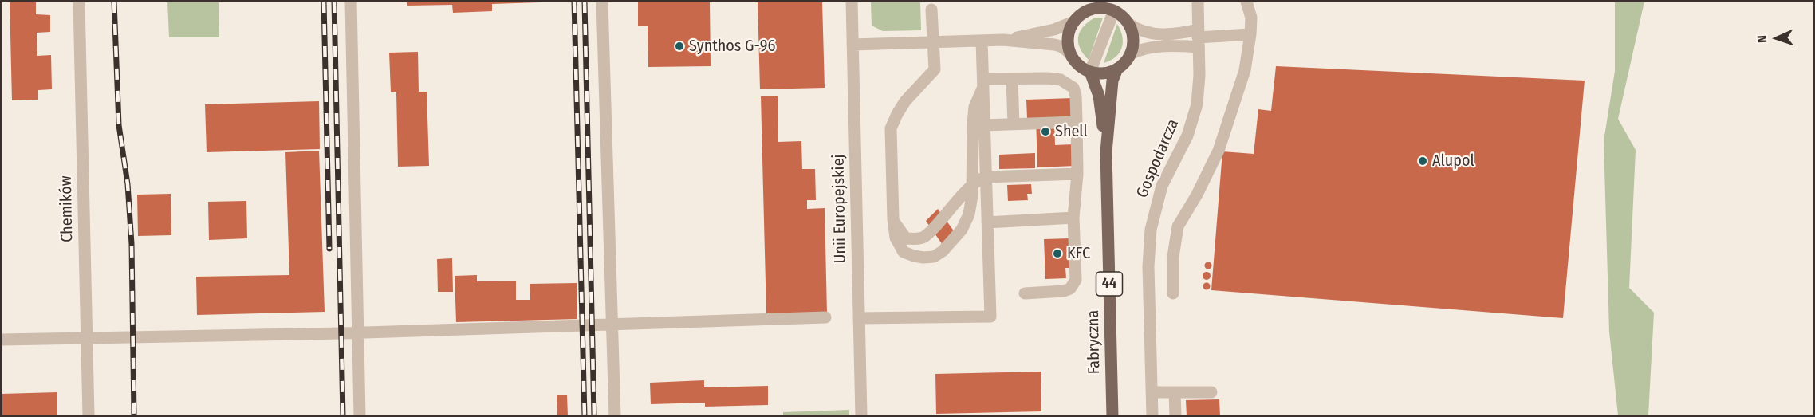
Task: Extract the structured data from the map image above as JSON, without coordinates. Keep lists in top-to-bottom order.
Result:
{
  "streets": {
    "main road": ["44", "Fabryczna"],
    "street": ["Gospodarcza", "Chemików", "Unii Europejskiej"]
  },
  "crossings": [
    ["44", "Fabryczna"]
  ],
  "places": [
    "Synthos G-96",
    "Shell",
    "Alupol",
    "KFC"
  ],
  "north": "left"
}
